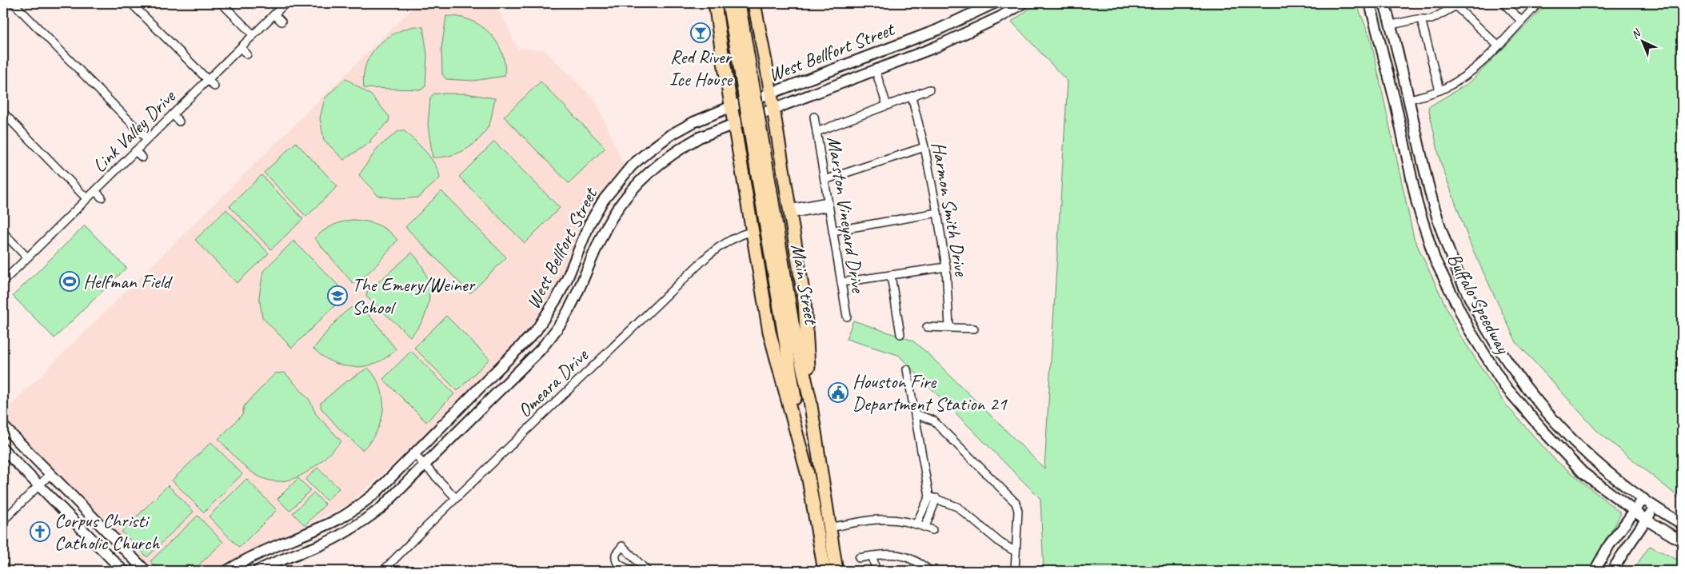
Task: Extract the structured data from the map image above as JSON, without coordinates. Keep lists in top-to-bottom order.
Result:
{
  "streets": {
    "highway": ["Main Street"],
    "main road": ["West Bellfort Street", "Buffalo Speedway"],
    "street": [
      "Link Valley Drive",
      "Harmon Smith Drive",
      "Marston Vineyard Drive",
      "Omeara Drive"
    ]
  },
  "places": {
    "bar": ["Red River Ice House"],
    "sports": ["Helfman Field"],
    "school or university": ["The Emery/Weiner School"],
    "public building": ["Houston Fire Department Station 21"],
    "church": ["Corpus Christi Catholic Church"]
  },
  "north": "top left"
}
